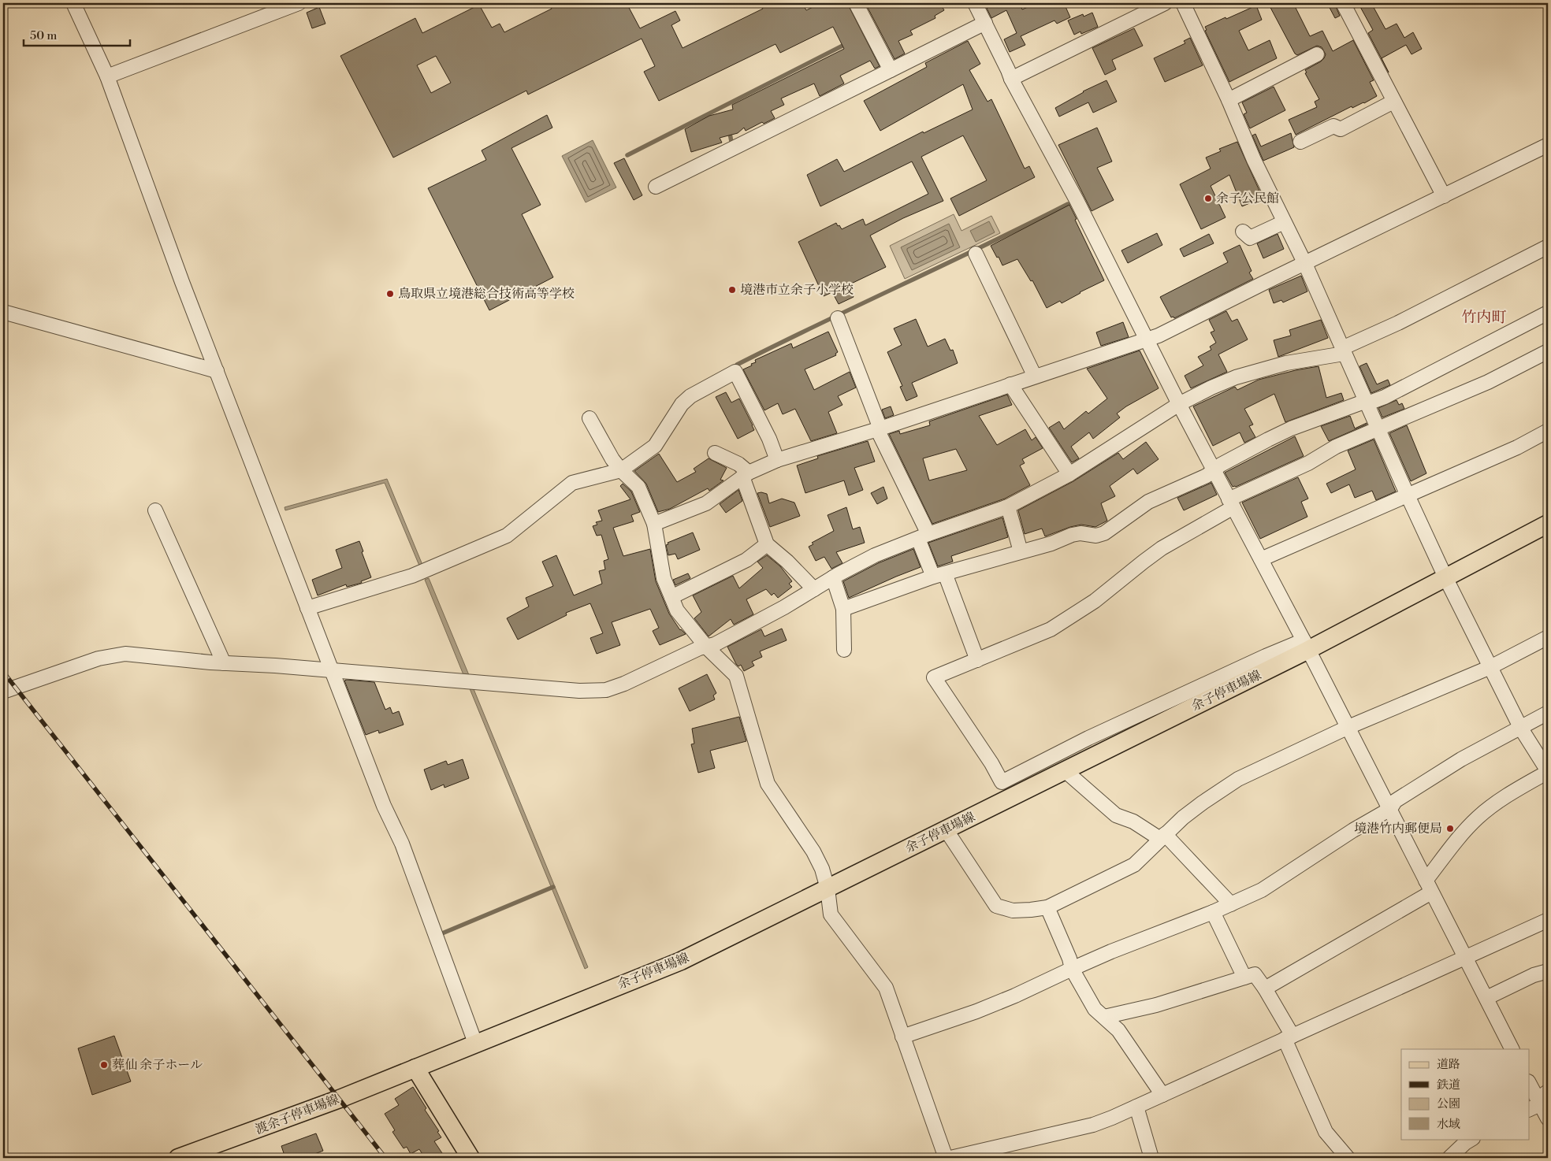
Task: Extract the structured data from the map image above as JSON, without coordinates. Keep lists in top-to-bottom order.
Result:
{
  "streets": {
    "main road": ["余子停車場線", "渡余子停車場線"]
  },
  "crossings": [
    ["余子停車場線", "渡余子停車場線"]
  ],
  "districts": ["竹内町"],
  "places": [
    "余子公民館",
    "境港市立余子小学校",
    "鳥取県立境港総合技術高等学校",
    "境港竹内郵便局",
    "葬仙 余子ホール"
  ],
  "legend": [
    "道路",
    "鉄道",
    "公園",
    "水域"
  ],
  "scale_bar": "50 m"
}
